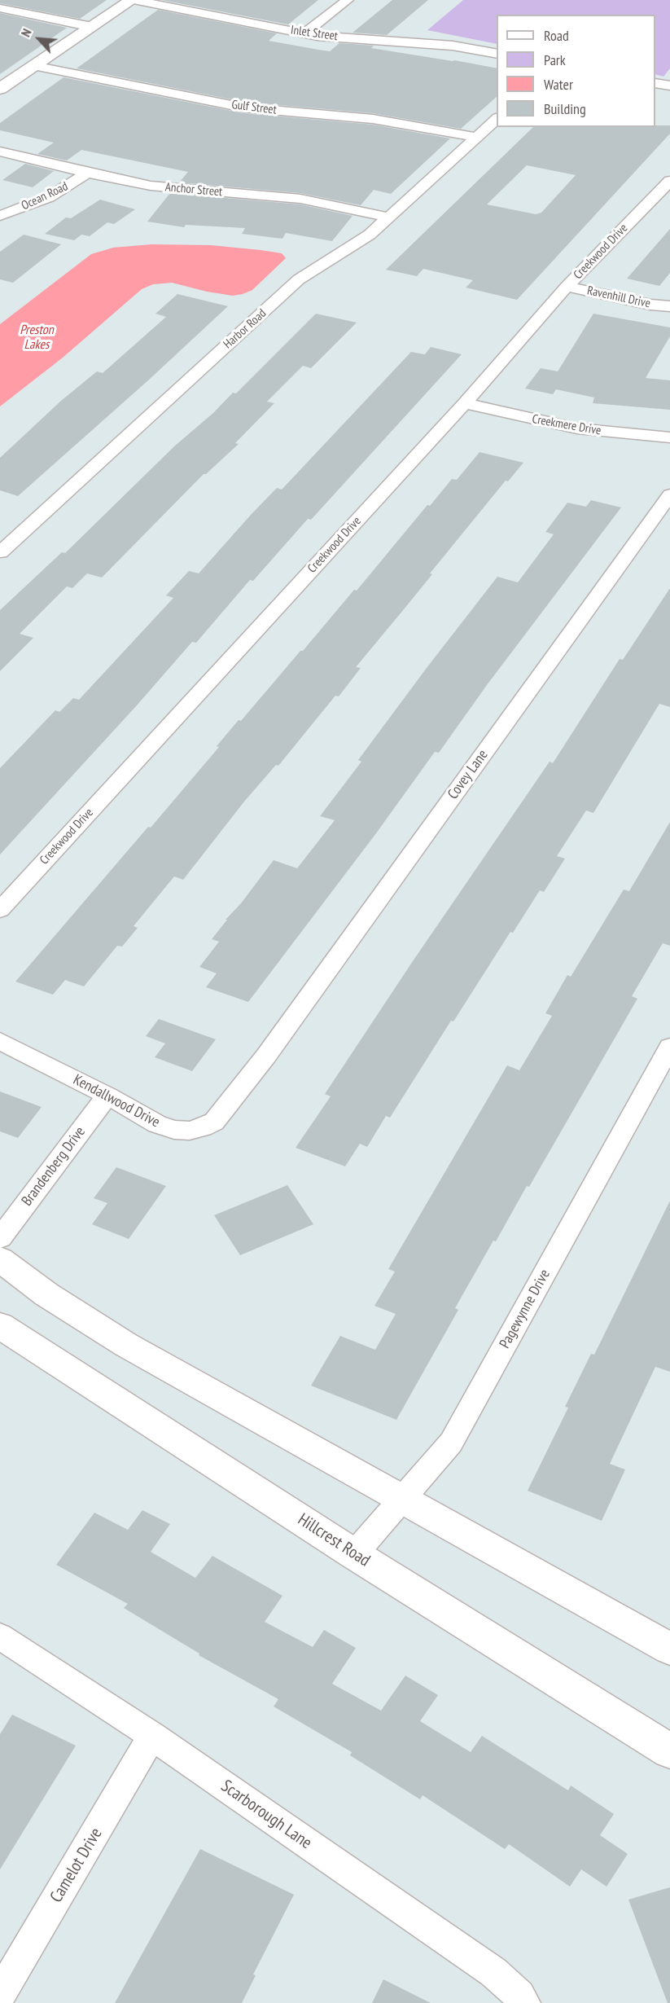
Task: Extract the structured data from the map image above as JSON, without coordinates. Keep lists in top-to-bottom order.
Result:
{
  "streets": {
    "main road": ["Hillcrest Road"],
    "street": [
      "Inlet Street",
      "Gulf Street",
      "Anchor Street",
      "Ocean Road",
      "Creekwood Drive",
      "Ravenhill Drive",
      "Harbor Road",
      "Creekmere Drive",
      "Covey Lane",
      "Kendallwood Drive",
      "Brandenberg Drive",
      "Pagewynne Drive",
      "Scarborough Lane",
      "Camelot Drive"
    ]
  },
  "crossings": [
    ["Gulf Street", "Harbor Road"],
    ["Anchor Street", "Ocean Road"],
    ["Anchor Street", "Harbor Road"],
    ["Creekwood Drive", "Ravenhill Drive"],
    ["Creekwood Drive", "Creekmere Drive"],
    ["Covey Lane", "Kendallwood Drive"],
    ["Kendallwood Drive", "Brandenberg Drive"],
    ["Pagewynne Drive", "Hillcrest Road"],
    ["Scarborough Lane", "Camelot Drive"]
  ],
  "water": ["Preston Lakes"],
  "legend": [
    "Road",
    "Park",
    "Water",
    "Building"
  ],
  "north": "top left"
}
